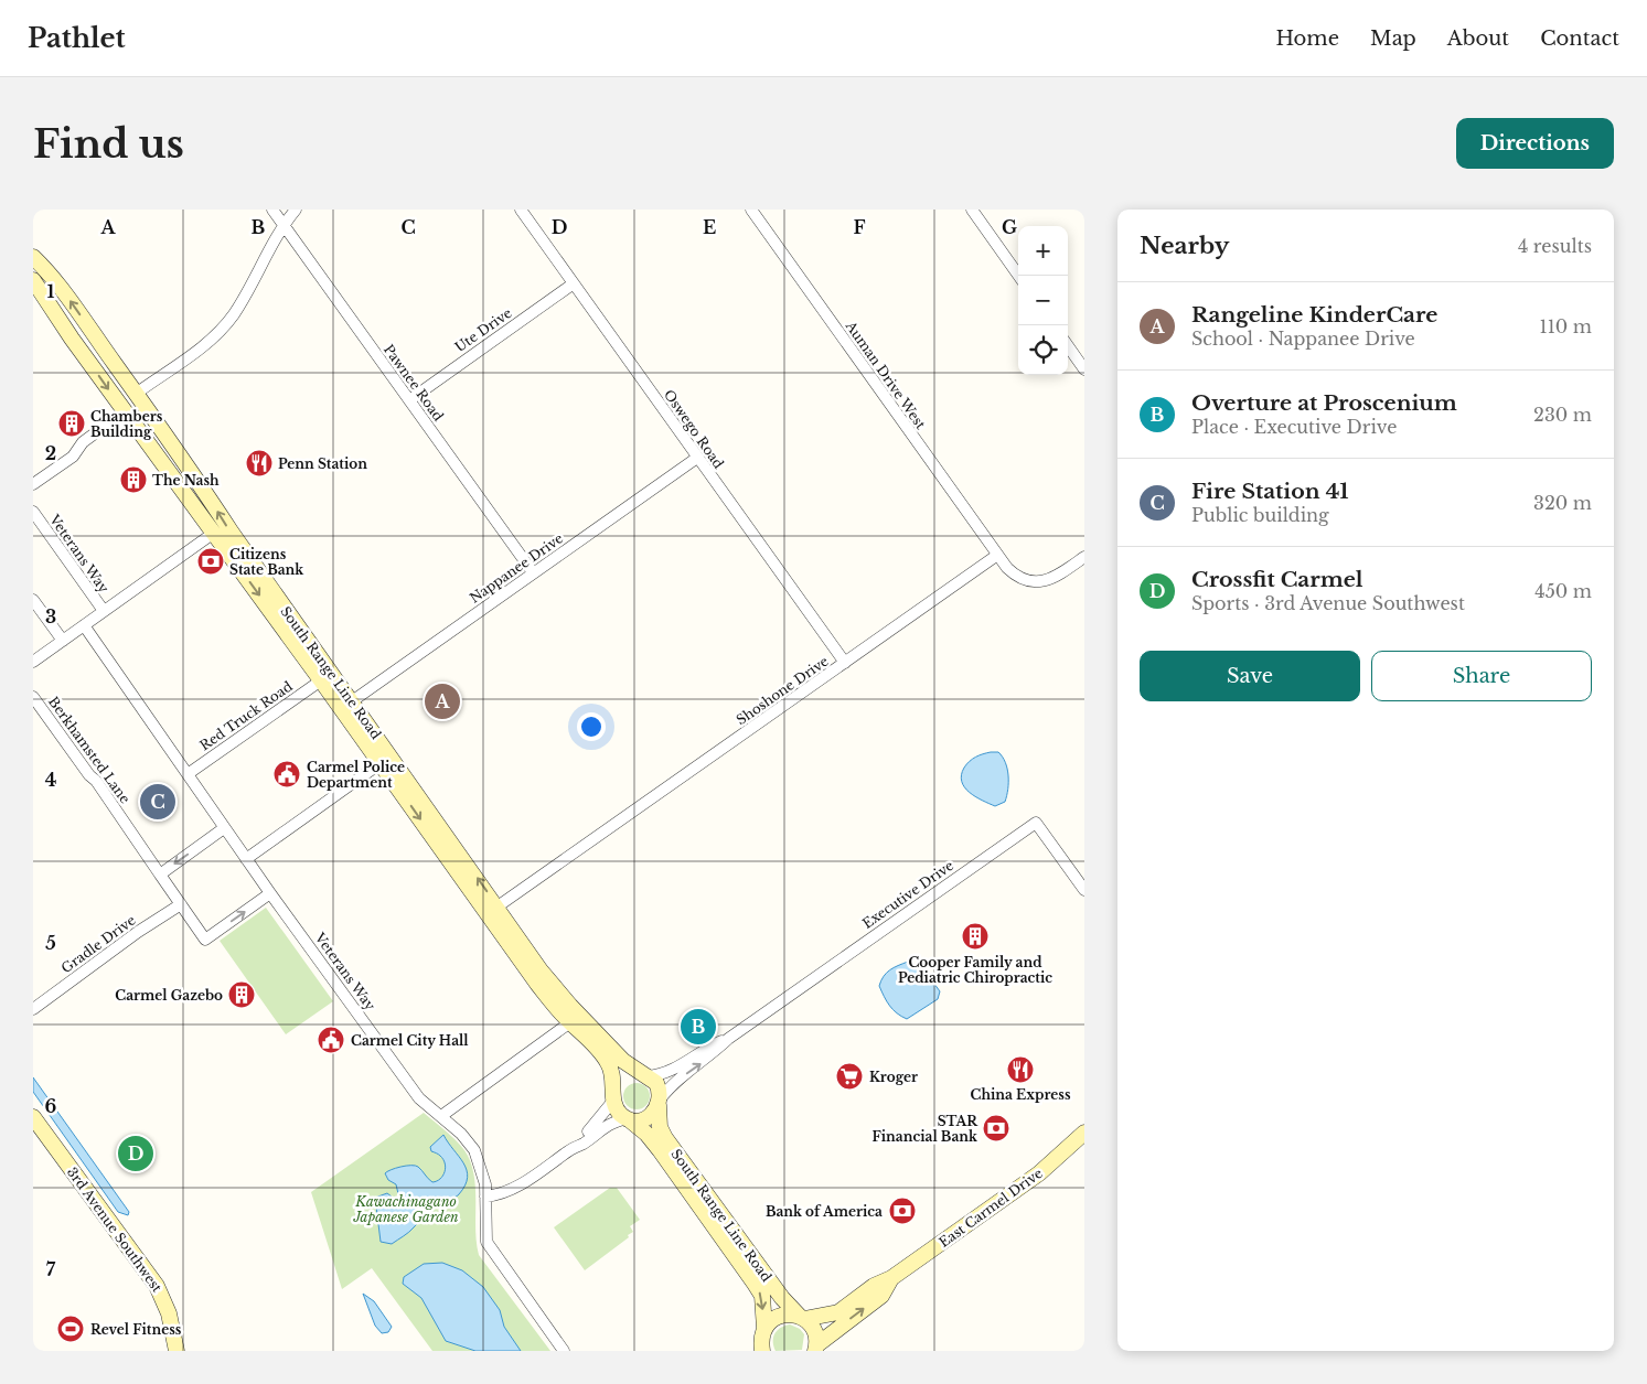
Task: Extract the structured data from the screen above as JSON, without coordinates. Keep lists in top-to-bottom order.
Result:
{
  "streets": {
    "main road": ["South Range Line Road", "East Carmel Drive", "3rd Avenue Southwest"],
    "street": [
      "Ute Drive",
      "Auman Drive West",
      "Pawnee Road",
      "Oswego Road",
      "Veterans Way",
      "Nappanee Drive",
      "Shoshone Drive",
      "Red Truck Road",
      "Berkhamsted Lane",
      "Executive Drive",
      "Gradle Drive"
    ]
  },
  "crossings": [
    ["Ute Drive", "Pawnee Road"],
    ["Ute Drive", "Oswego Road"],
    ["Auman Drive West", "Shoshone Drive"],
    ["Pawnee Road", "Nappanee Drive"],
    ["Oswego Road", "Nappanee Drive"],
    ["Oswego Road", "Shoshone Drive"],
    ["Veterans Way", "Berkhamsted Lane"],
    ["Nappanee Drive", "South Range Line Road"],
    ["South Range Line Road", "Shoshone Drive"],
    ["South Range Line Road", "Red Truck Road"],
    ["South Range Line Road", "Executive Drive"],
    ["South Range Line Road", "East Carmel Drive"],
    ["Berkhamsted Lane", "Gradle Drive"]
  ],
  "parks": ["Kawachinagano Japanese Garden"],
  "places": {
    "building": [
      "Chambers Building",
      "The Nash",
      "Cooper Family and Pediatric Chiropractic",
      "Carmel Gazebo"
    ],
    "restaurant": ["Penn Station", "China Express"],
    "bank": ["Citizens State Bank", "STAR Financial Bank", "Bank of America"],
    "public building": ["Carmel Police Department", "Carmel City Hall"],
    "supermarket": ["Kroger"],
    "sports": ["Revel Fitness"]
  },
  "page": {
    "header": "Pathlet",
    "nav": [
      "Home",
      "Map",
      "About",
      "Contact"
    ],
    "buttons": [
      "Directions",
      ["Save", "Share"]
    ],
    "title": "Find us",
    "heading": ["Nearby", "4 results"],
    "map_buttons": ["+", "−"],
    "list": [
      {
        "mark": "A",
        "name": "Rangeline KinderCare",
        "note": "School · Nappanee Drive",
        "value": "110 m"
      },
      {
        "mark": "B",
        "name": "Overture at Proscenium",
        "note": "Place · Executive Drive",
        "value": "230 m"
      },
      {
        "mark": "C",
        "name": "Fire Station 41",
        "note": "Public building",
        "value": "320 m"
      },
      {
        "mark": "D",
        "name": "Crossfit Carmel",
        "note": "Sports · 3rd Avenue Southwest",
        "value": "450 m"
      }
    ],
    "pins": [
      "A",
      "C",
      "B",
      "D"
    ]
  },
  "grid": {
    "columns": [
      "A",
      "B",
      "C",
      "D",
      "E",
      "F",
      "G"
    ],
    "rows": [
      "1",
      "2",
      "3",
      "4",
      "5",
      "6",
      "7"
    ]
  }
}
